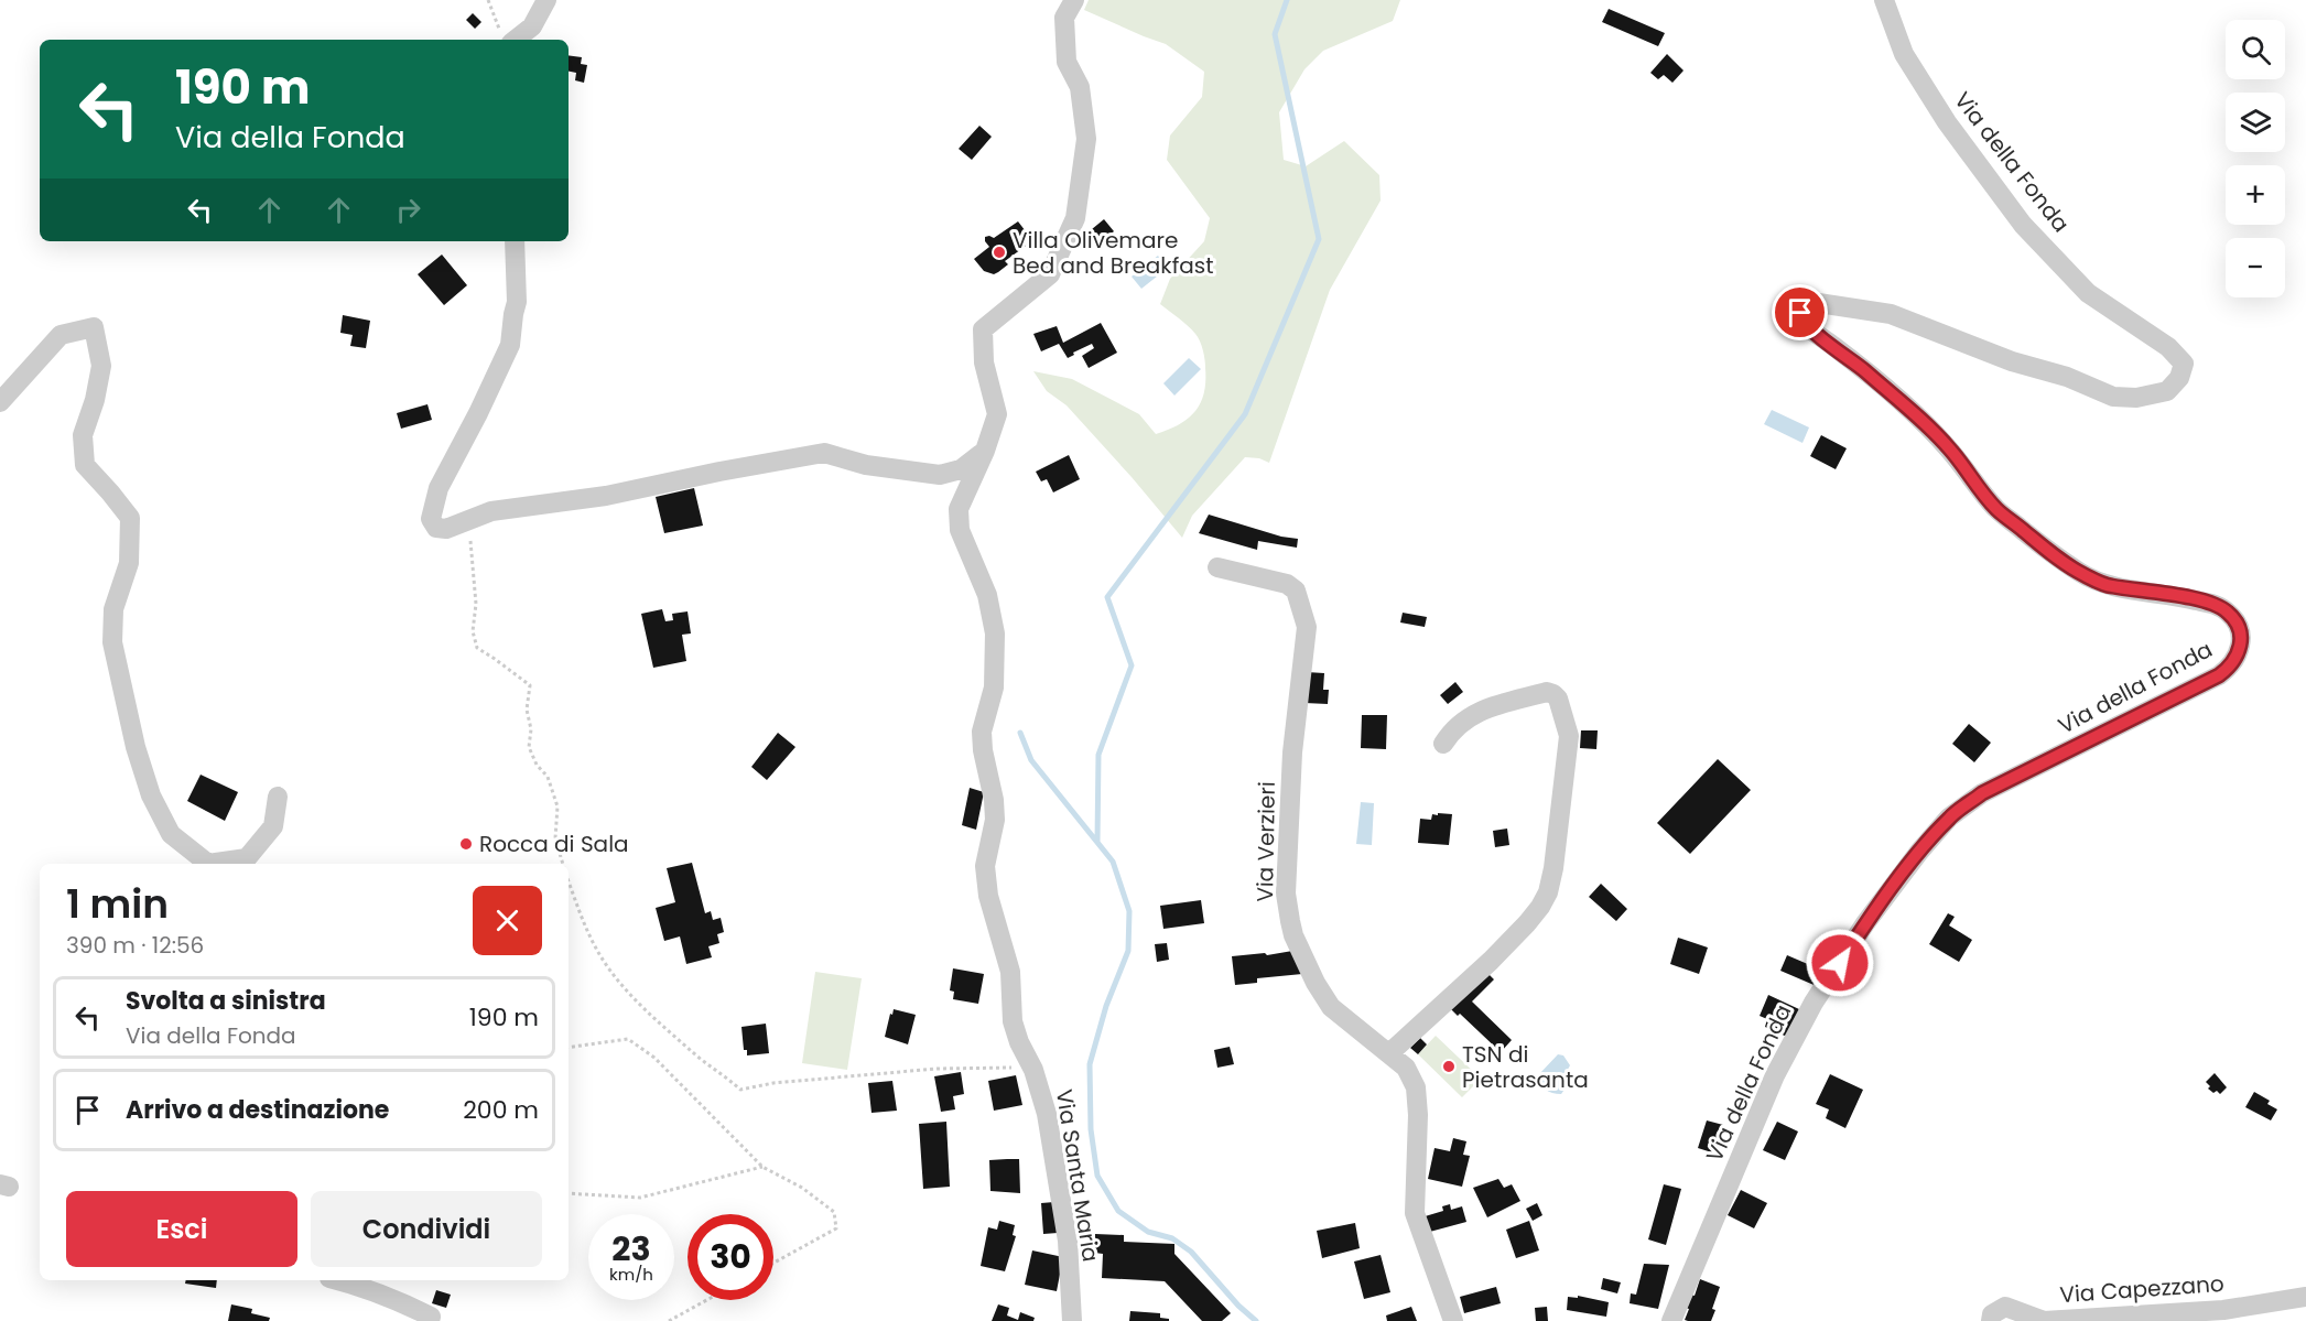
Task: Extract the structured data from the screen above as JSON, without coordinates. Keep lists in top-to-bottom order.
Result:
{
  "streets": {
    "street": [
      "Via della Fonda",
      "Via Verzieri",
      "Via Santa Maria",
      "Via Capezzano"
    ]
  },
  "places": ["Villa Olivemare Bed and Breakfast", "Rocca di Sala", "TSN di Pietrasanta"],
  "page": {
    "map_buttons": ["+", "−"],
    "turn": ["190 m", "Via della Fonda"],
    "heading": ["1 min", "390 m · 12:56"],
    "list": [
      {
        "name": "Svolta a sinistra",
        "note": "Via della Fonda",
        "value": "190 m"
      },
      {
        "name": "Arrivo a destinazione",
        "value": "200 m"
      }
    ],
    "buttons": ["Esci", "Condividi"],
    "speed": "23 km/h",
    "limit": "30"
  }
}
